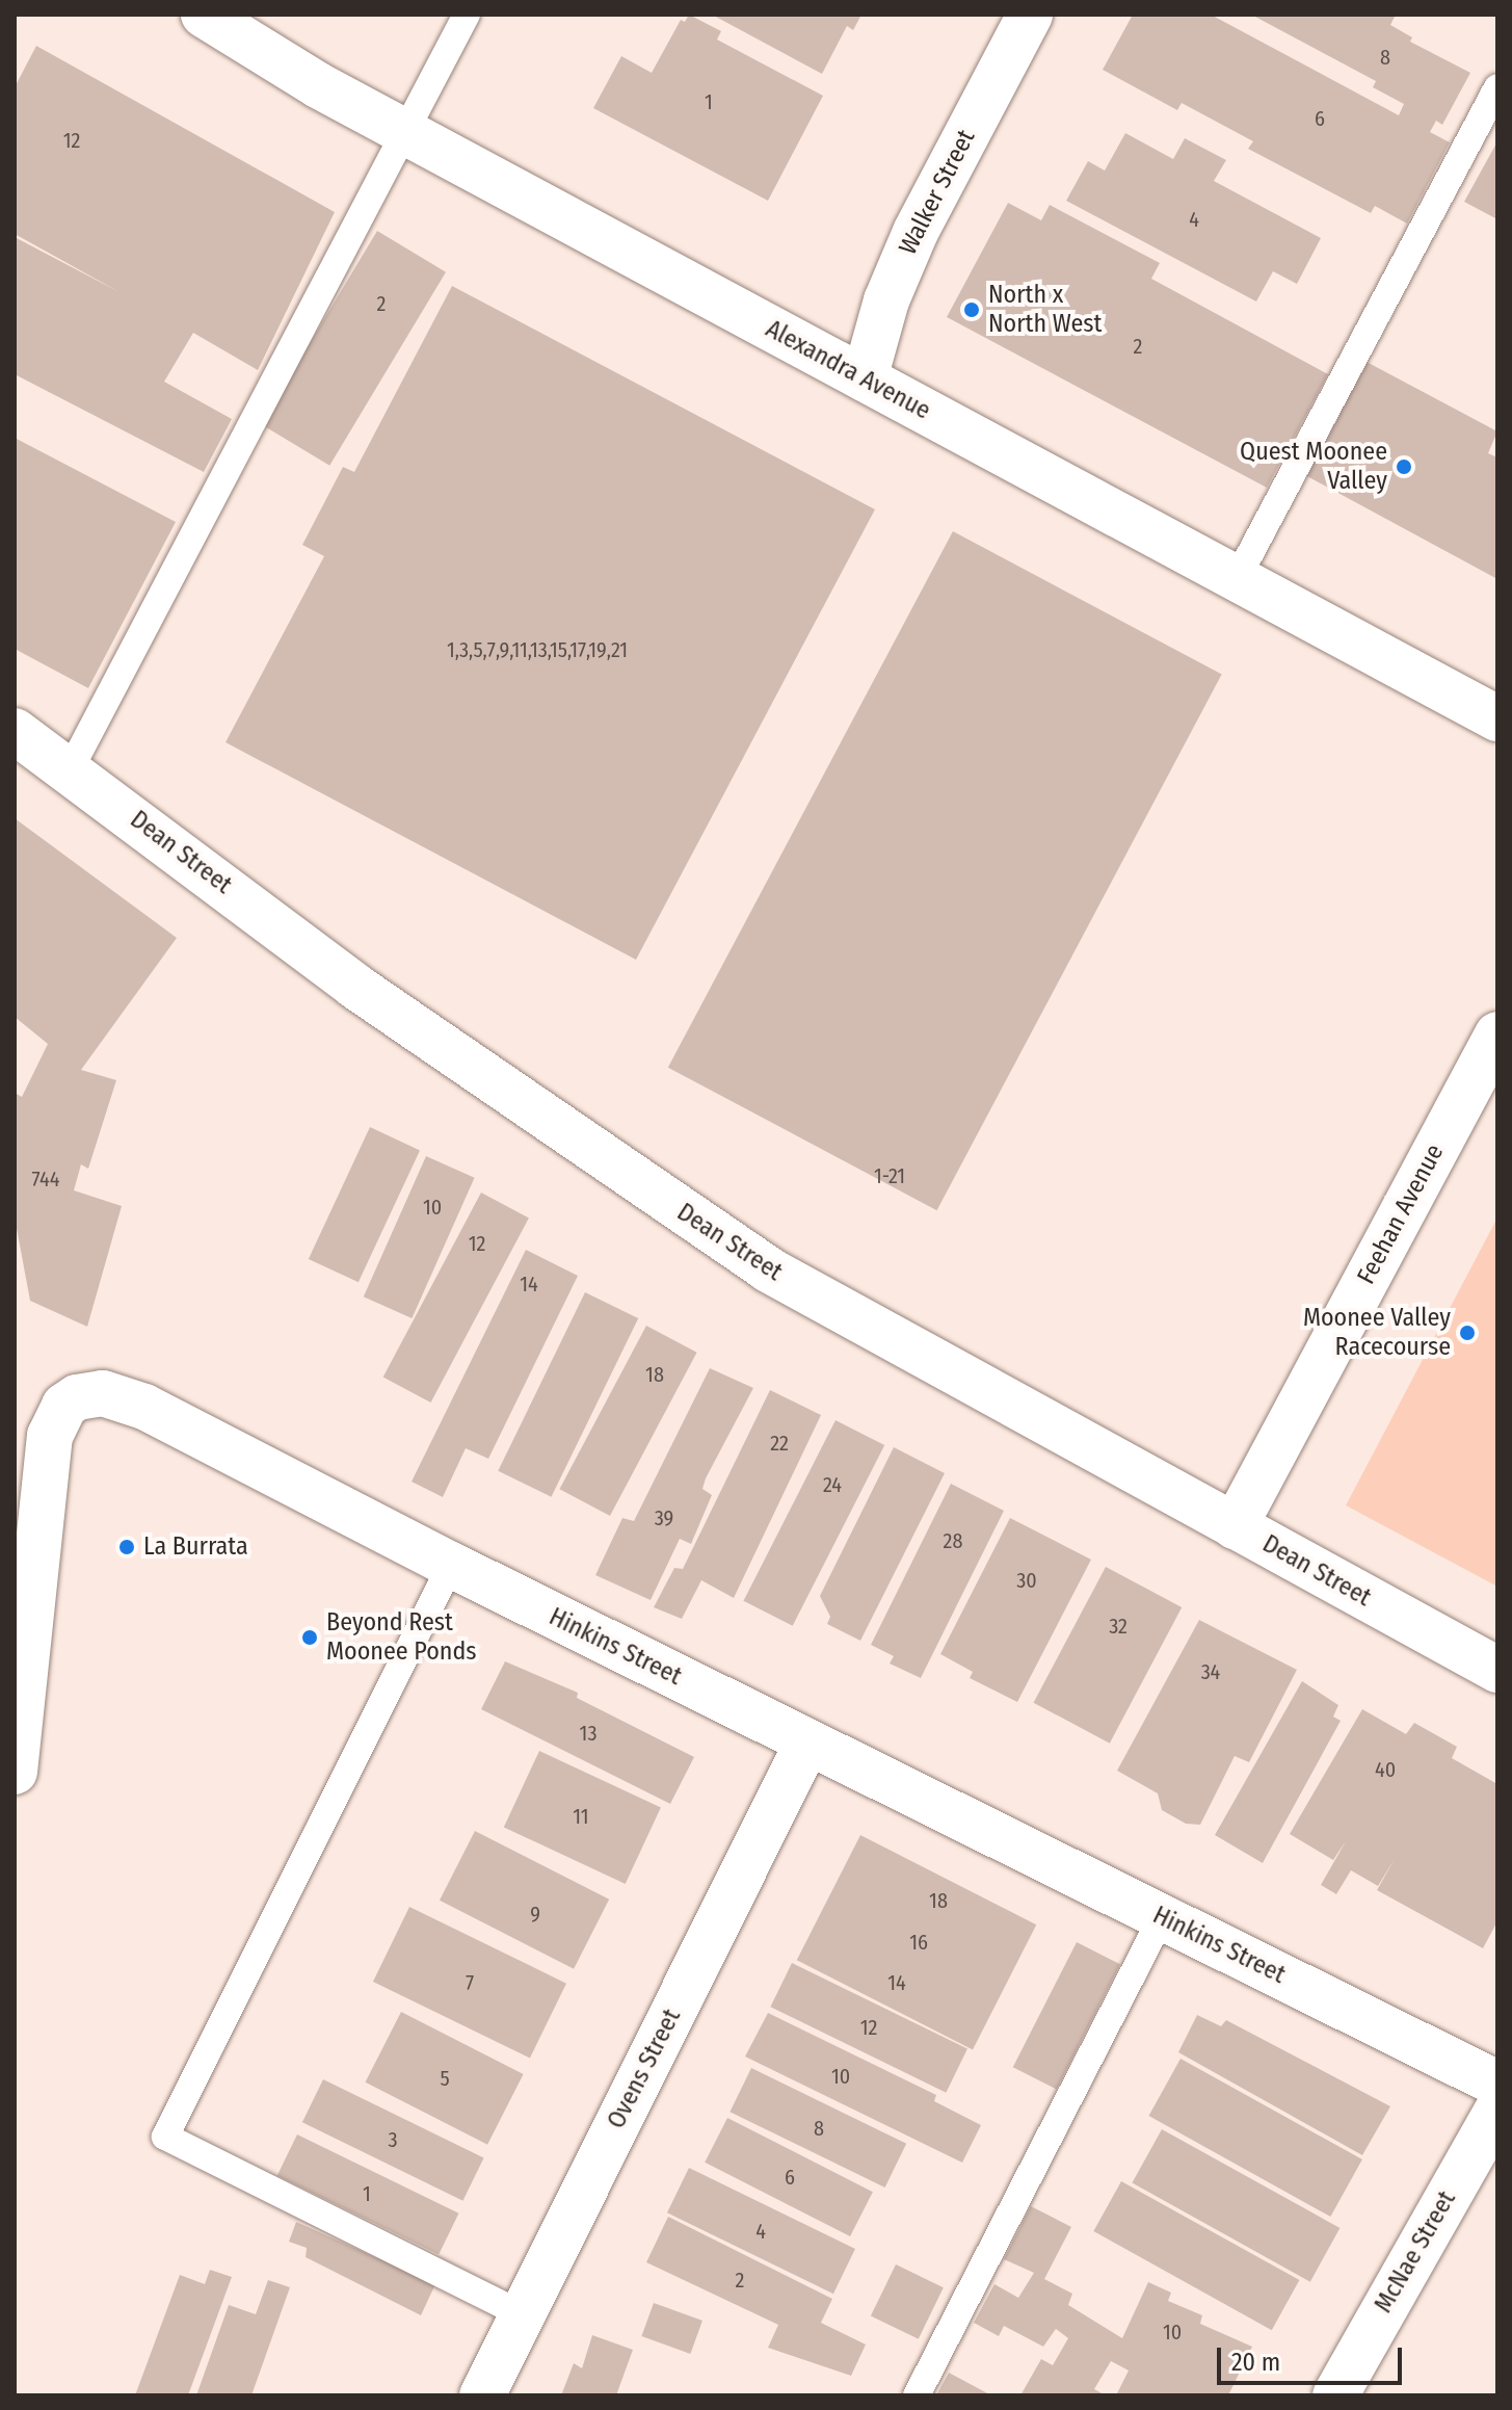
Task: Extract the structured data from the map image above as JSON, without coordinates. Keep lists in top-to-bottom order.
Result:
{
  "streets": {
    "street": [
      "Walker Street",
      "Alexandra Avenue",
      "Dean Street",
      "Feehan Avenue",
      "Hinkins Street",
      "Ovens Street",
      "McNae Street"
    ]
  },
  "crossings": [
    ["Walker Street", "Alexandra Avenue"],
    ["Dean Street", "Feehan Avenue"],
    ["Hinkins Street", "Ovens Street"]
  ],
  "places": [
    "North x North West",
    "Quest Moonee Valley",
    "Moonee Valley Racecourse",
    "La Burrata",
    "Beyond Rest Moonee Ponds"
  ],
  "house_numbers": [
    "8",
    "1",
    "6",
    "12",
    "4",
    "2",
    "2",
    "1,3,5,7,9,11,13,15,17,19,21",
    "1-21",
    "744",
    "10",
    "12",
    "14",
    "18",
    "22",
    "24",
    "39",
    "28",
    "30",
    "32",
    "34",
    "13",
    "40",
    "11",
    "18",
    "9",
    "16",
    "7",
    "14",
    "12",
    "10",
    "5",
    "8",
    "3",
    "6",
    "1",
    "4",
    "2",
    "10"
  ],
  "scale_bar": "20 m"
}
